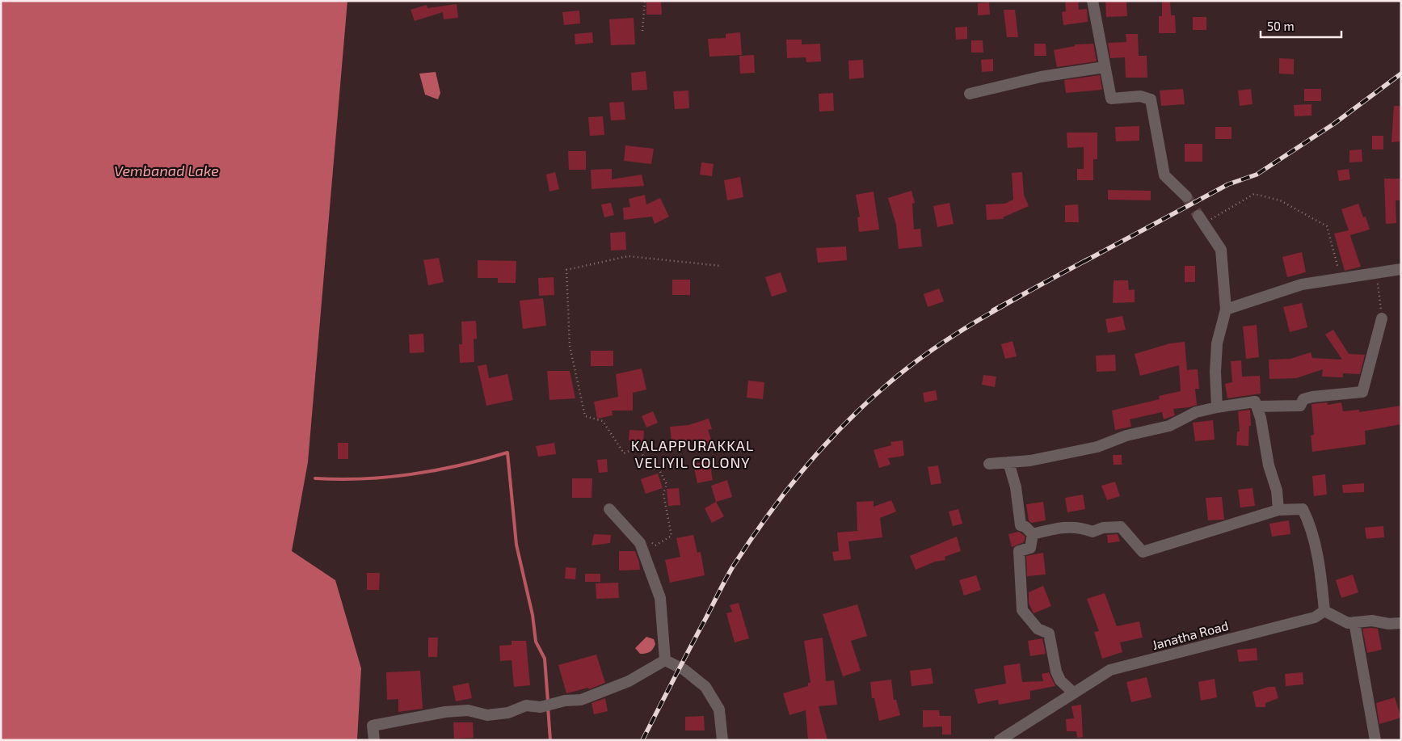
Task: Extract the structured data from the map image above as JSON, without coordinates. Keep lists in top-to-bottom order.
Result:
{
  "streets": {
    "street": ["Janatha Road"]
  },
  "districts": ["KALAPPURAKKAL VELIYIL COLONY"],
  "water": ["Vembanad Lake"],
  "scale_bar": "50 m"
}
